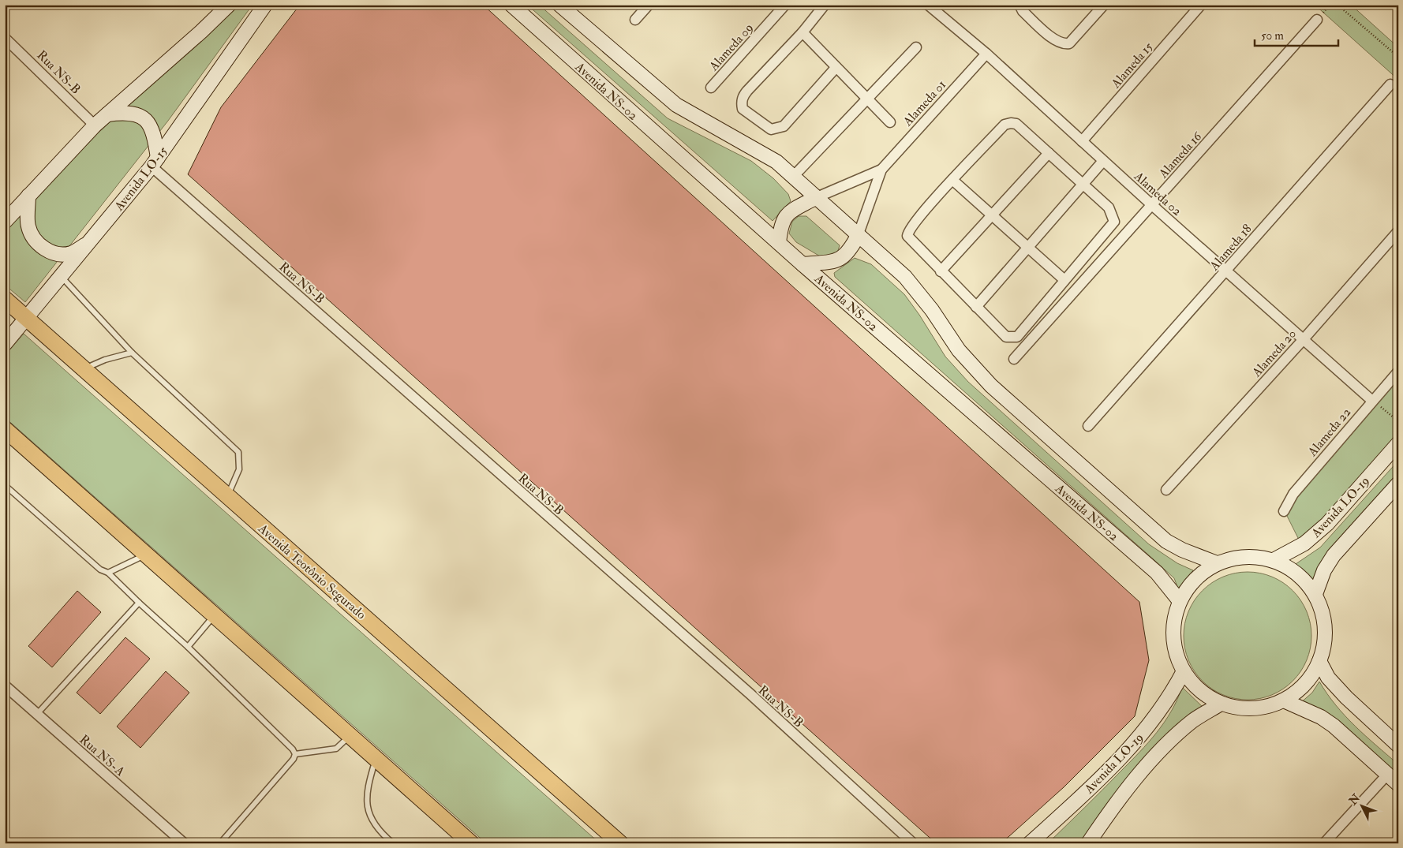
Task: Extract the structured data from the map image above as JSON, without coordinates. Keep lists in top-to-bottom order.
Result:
{
  "streets": {
    "main road": ["Avenida Teotônio Segurado"],
    "street": [
      "Alameda 09",
      "Alameda 15",
      "Rua NS-B",
      "Avenida NS-02",
      "Alameda 01",
      "Alameda 16",
      "Avenida LO-15",
      "Alameda 02",
      "Alameda 18",
      "Alameda 20",
      "Alameda 22",
      "Avenida LO-19",
      "Rua NS-A"
    ]
  },
  "crossings": [
    ["Alameda 15", "Alameda 02"],
    ["Rua NS-B", "Avenida LO-15"],
    ["Avenida NS-02", "Alameda 01"],
    ["Alameda 01", "Alameda 02"],
    ["Alameda 16", "Alameda 02"],
    ["Avenida LO-15", "Avenida Teotônio Segurado"],
    ["Alameda 02", "Alameda 18"],
    ["Alameda 02", "Alameda 20"],
    ["Alameda 02", "Alameda 22"]
  ],
  "scale_bar": "50 m",
  "north": "top left"
}
